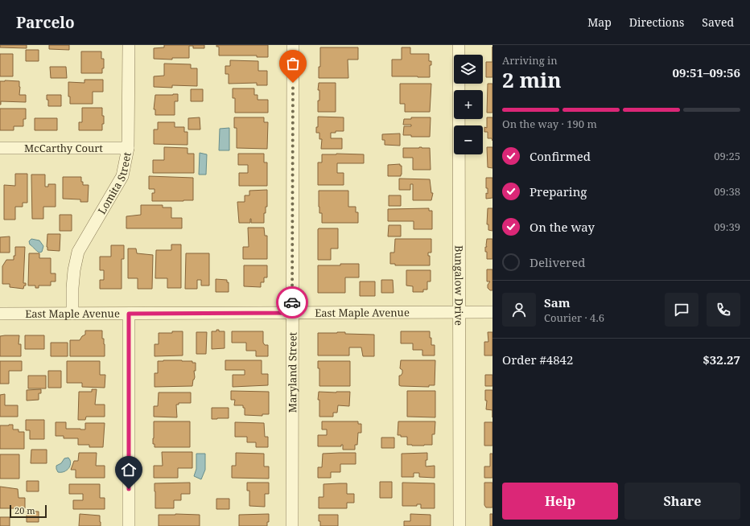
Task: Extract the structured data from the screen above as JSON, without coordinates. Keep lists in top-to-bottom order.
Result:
{
  "streets": {
    "street": [
      "McCarthy Court",
      "Lomita Street",
      "Bungalow Drive",
      "East Maple Avenue",
      "Maryland Street"
    ]
  },
  "crossings": [
    ["McCarthy Court", "Lomita Street"],
    ["Lomita Street", "East Maple Avenue"],
    ["Bungalow Drive", "East Maple Avenue"],
    ["East Maple Avenue", "Maryland Street"]
  ],
  "scale_bar": "20 m",
  "page": {
    "header": "Parcelo",
    "nav": ["Map", "Directions", "Saved"],
    "heading": ["2 min", "Arriving in", "09:51–09:56"],
    "panel": [
      "Sam",
      "Courier · 4.6",
      "Order #4842",
      "$32.27"
    ],
    "map_buttons": ["+", "−"],
    "bar": "On the way · 190 m",
    "list": [
      ["Confirmed", "09:25"],
      ["Preparing", "09:38"],
      ["On the way", "09:39"],
      "Delivered"
    ],
    "buttons": ["Help", "Share"],
    "scale": "20 m"
  }
}
